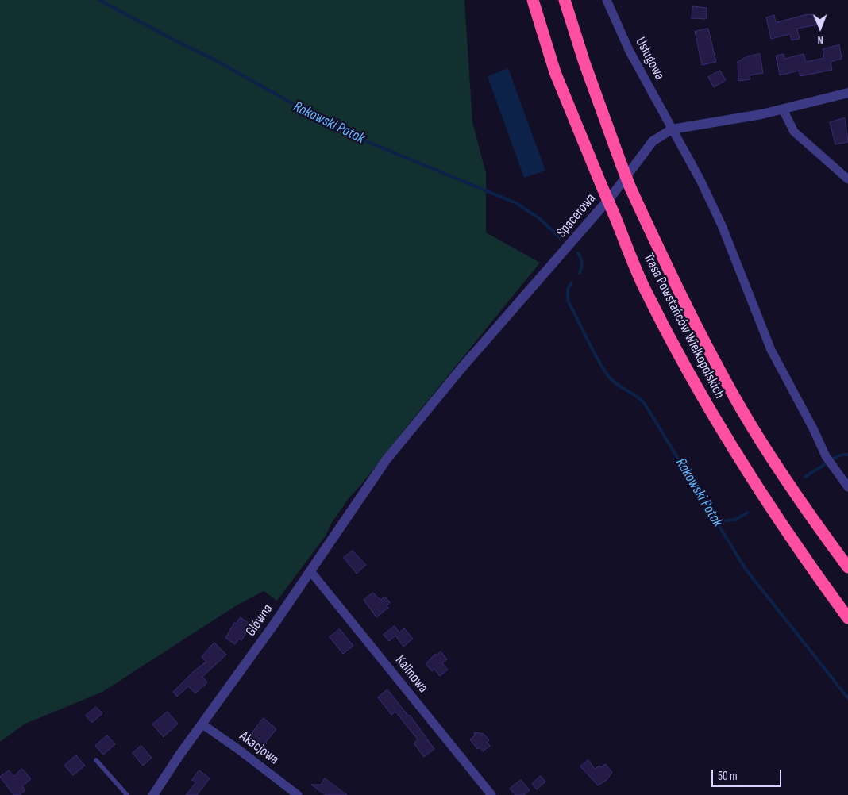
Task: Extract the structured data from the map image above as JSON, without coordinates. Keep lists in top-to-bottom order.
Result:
{
  "streets": {
    "highway": ["Trasa Powstańców Wielkopolskich"],
    "street": [
      "Usługowa",
      "Spacerowa",
      "Główna",
      "Kalinowa",
      "Akacjowa"
    ]
  },
  "crossings": [
    ["Usługowa", "Spacerowa"],
    ["Spacerowa", "Główna"],
    ["Główna", "Kalinowa"],
    ["Główna", "Akacjowa"]
  ],
  "water": ["Rakowski Potok"],
  "scale_bar": "50 m",
  "north": "bottom"
}
